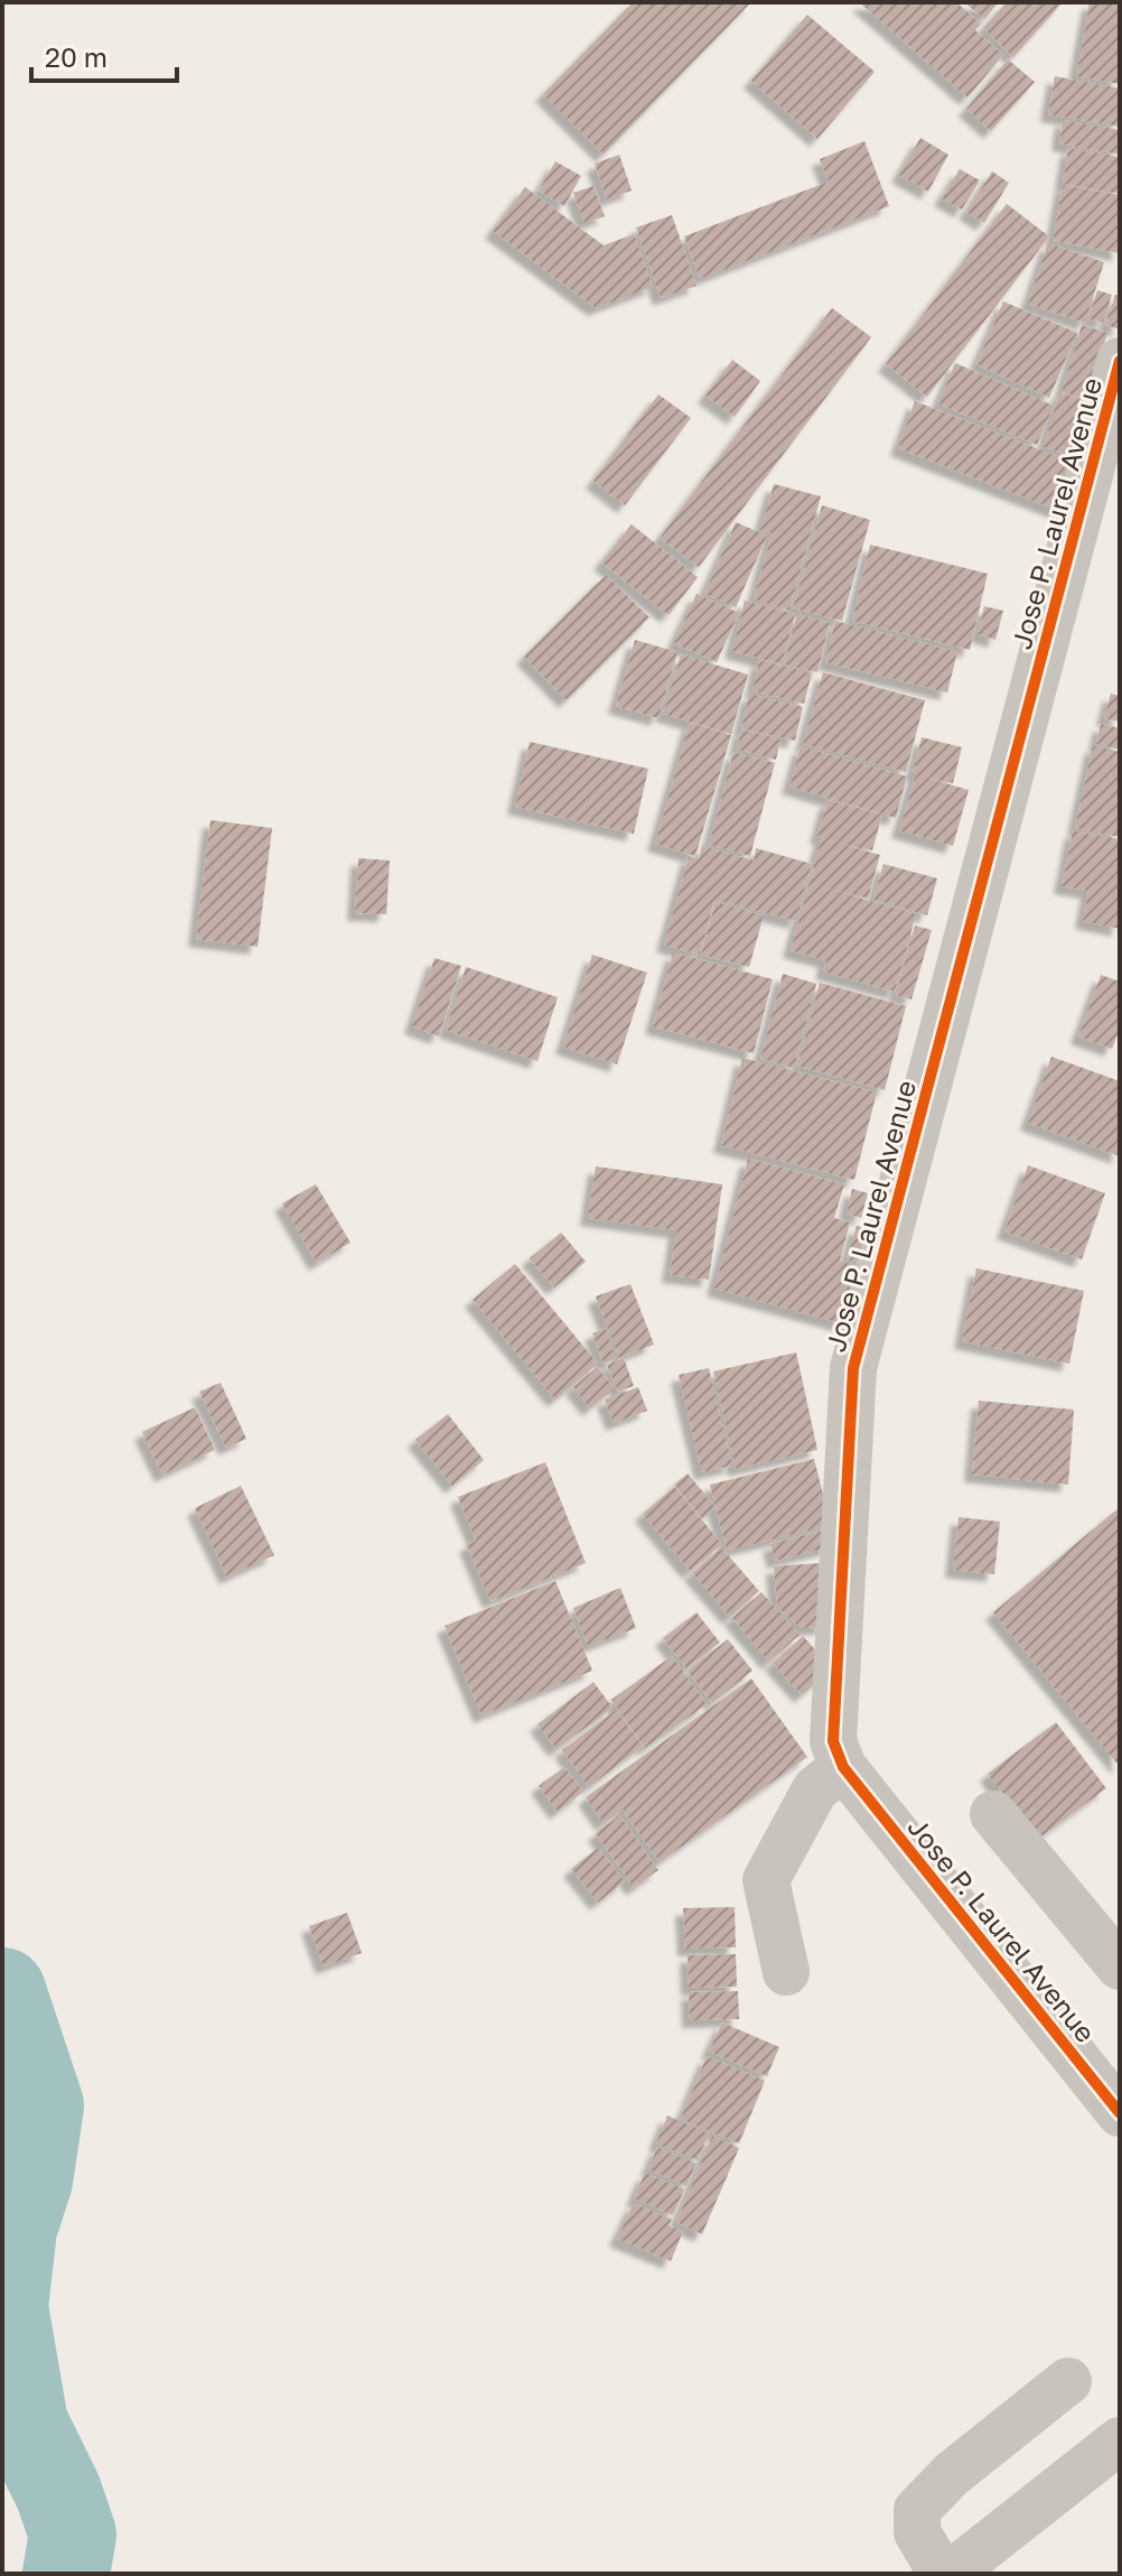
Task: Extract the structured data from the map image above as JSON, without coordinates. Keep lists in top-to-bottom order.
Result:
{
  "streets": {
    "street": ["Jose P. Laurel Avenue"]
  },
  "scale_bar": "20 m"
}
